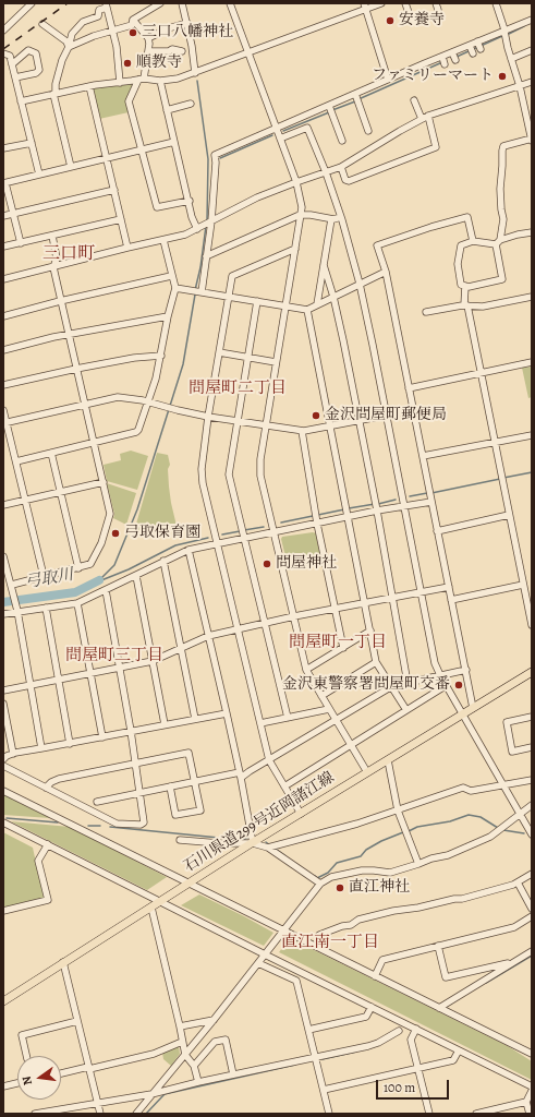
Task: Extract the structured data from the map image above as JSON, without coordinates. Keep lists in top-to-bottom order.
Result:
{
  "streets": {
    "main road": ["石川県道299号近岡諸江線"]
  },
  "districts": [
    "三口町",
    "問屋町二丁目",
    "問屋町一丁目",
    "問屋町三丁目",
    "直江南一丁目"
  ],
  "water": ["弓取川"],
  "places": [
    "安養寺",
    "三口八幡神社",
    "順教寺",
    "ファミリーマート",
    "金沢問屋町郵便局",
    "弓取保育園",
    "問屋神社",
    "金沢東警察署問屋町交番",
    "直江神社"
  ],
  "scale_bar": "100 m",
  "north": "left"
}
